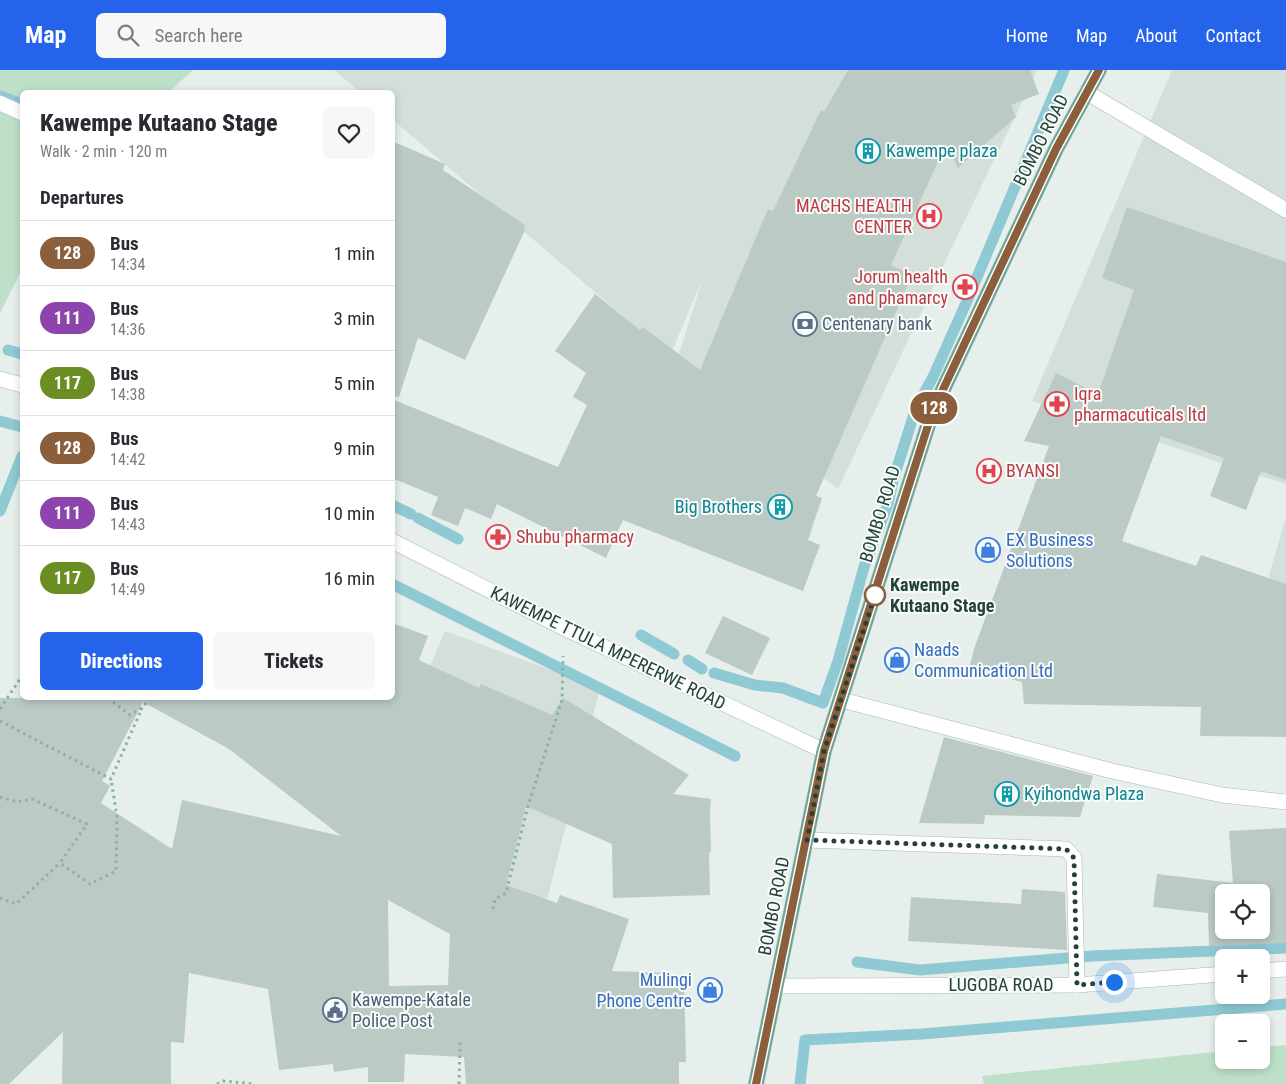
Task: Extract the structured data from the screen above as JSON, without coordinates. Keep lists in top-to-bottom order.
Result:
{
  "streets": {
    "main road": ["BOMBO ROAD"],
    "street": ["KAWEMPE TTULA MPERERWE ROAD", "LUGOBA ROAD"]
  },
  "crossings": [
    ["BOMBO ROAD", "KAWEMPE TTULA MPERERWE ROAD"],
    ["BOMBO ROAD", "LUGOBA ROAD"]
  ],
  "places": {
    "building": ["Kawempe plaza", "Big Brothers", "Kyihondwa Plaza"],
    "hospital": ["MACHS HEALTH CENTER", "BYANSI"],
    "pharmacy": ["Jorum health and phamarcy", "Iqra pharmacuticals ltd", "Shubu pharmacy"],
    "bank": ["Centenary bank"],
    "shop": ["EX Business Solutions", "Naads Communication Ltd", "Mulingi Phone Centre"],
    "other": ["Kawempe Kutaano Stage"],
    "public building": ["Kawempe-Katale Police Post"]
  },
  "lines": ["bus line 128"],
  "page": {
    "header": "Map",
    "search": "Search here",
    "nav": [
      "Home",
      "Map",
      "About",
      "Contact"
    ],
    "on_map": "128",
    "heading": [
      ["Kawempe Kutaano Stage", "Walk · 2 min · 120 m"],
      "Departures"
    ],
    "list": [
      {
        "mark": "128",
        "name": "Bus",
        "note": "14:34",
        "value": "1 min"
      },
      {
        "mark": "111",
        "name": "Bus",
        "note": "14:36",
        "value": "3 min"
      },
      {
        "mark": "117",
        "name": "Bus",
        "note": "14:38",
        "value": "5 min"
      },
      {
        "mark": "128",
        "name": "Bus",
        "note": "14:42",
        "value": "9 min"
      },
      {
        "mark": "111",
        "name": "Bus",
        "note": "14:43",
        "value": "10 min"
      },
      {
        "mark": "117",
        "name": "Bus",
        "note": "14:49",
        "value": "16 min"
      }
    ],
    "buttons": ["Directions", "Tickets"],
    "map_buttons": ["+", "−"]
  }
}
